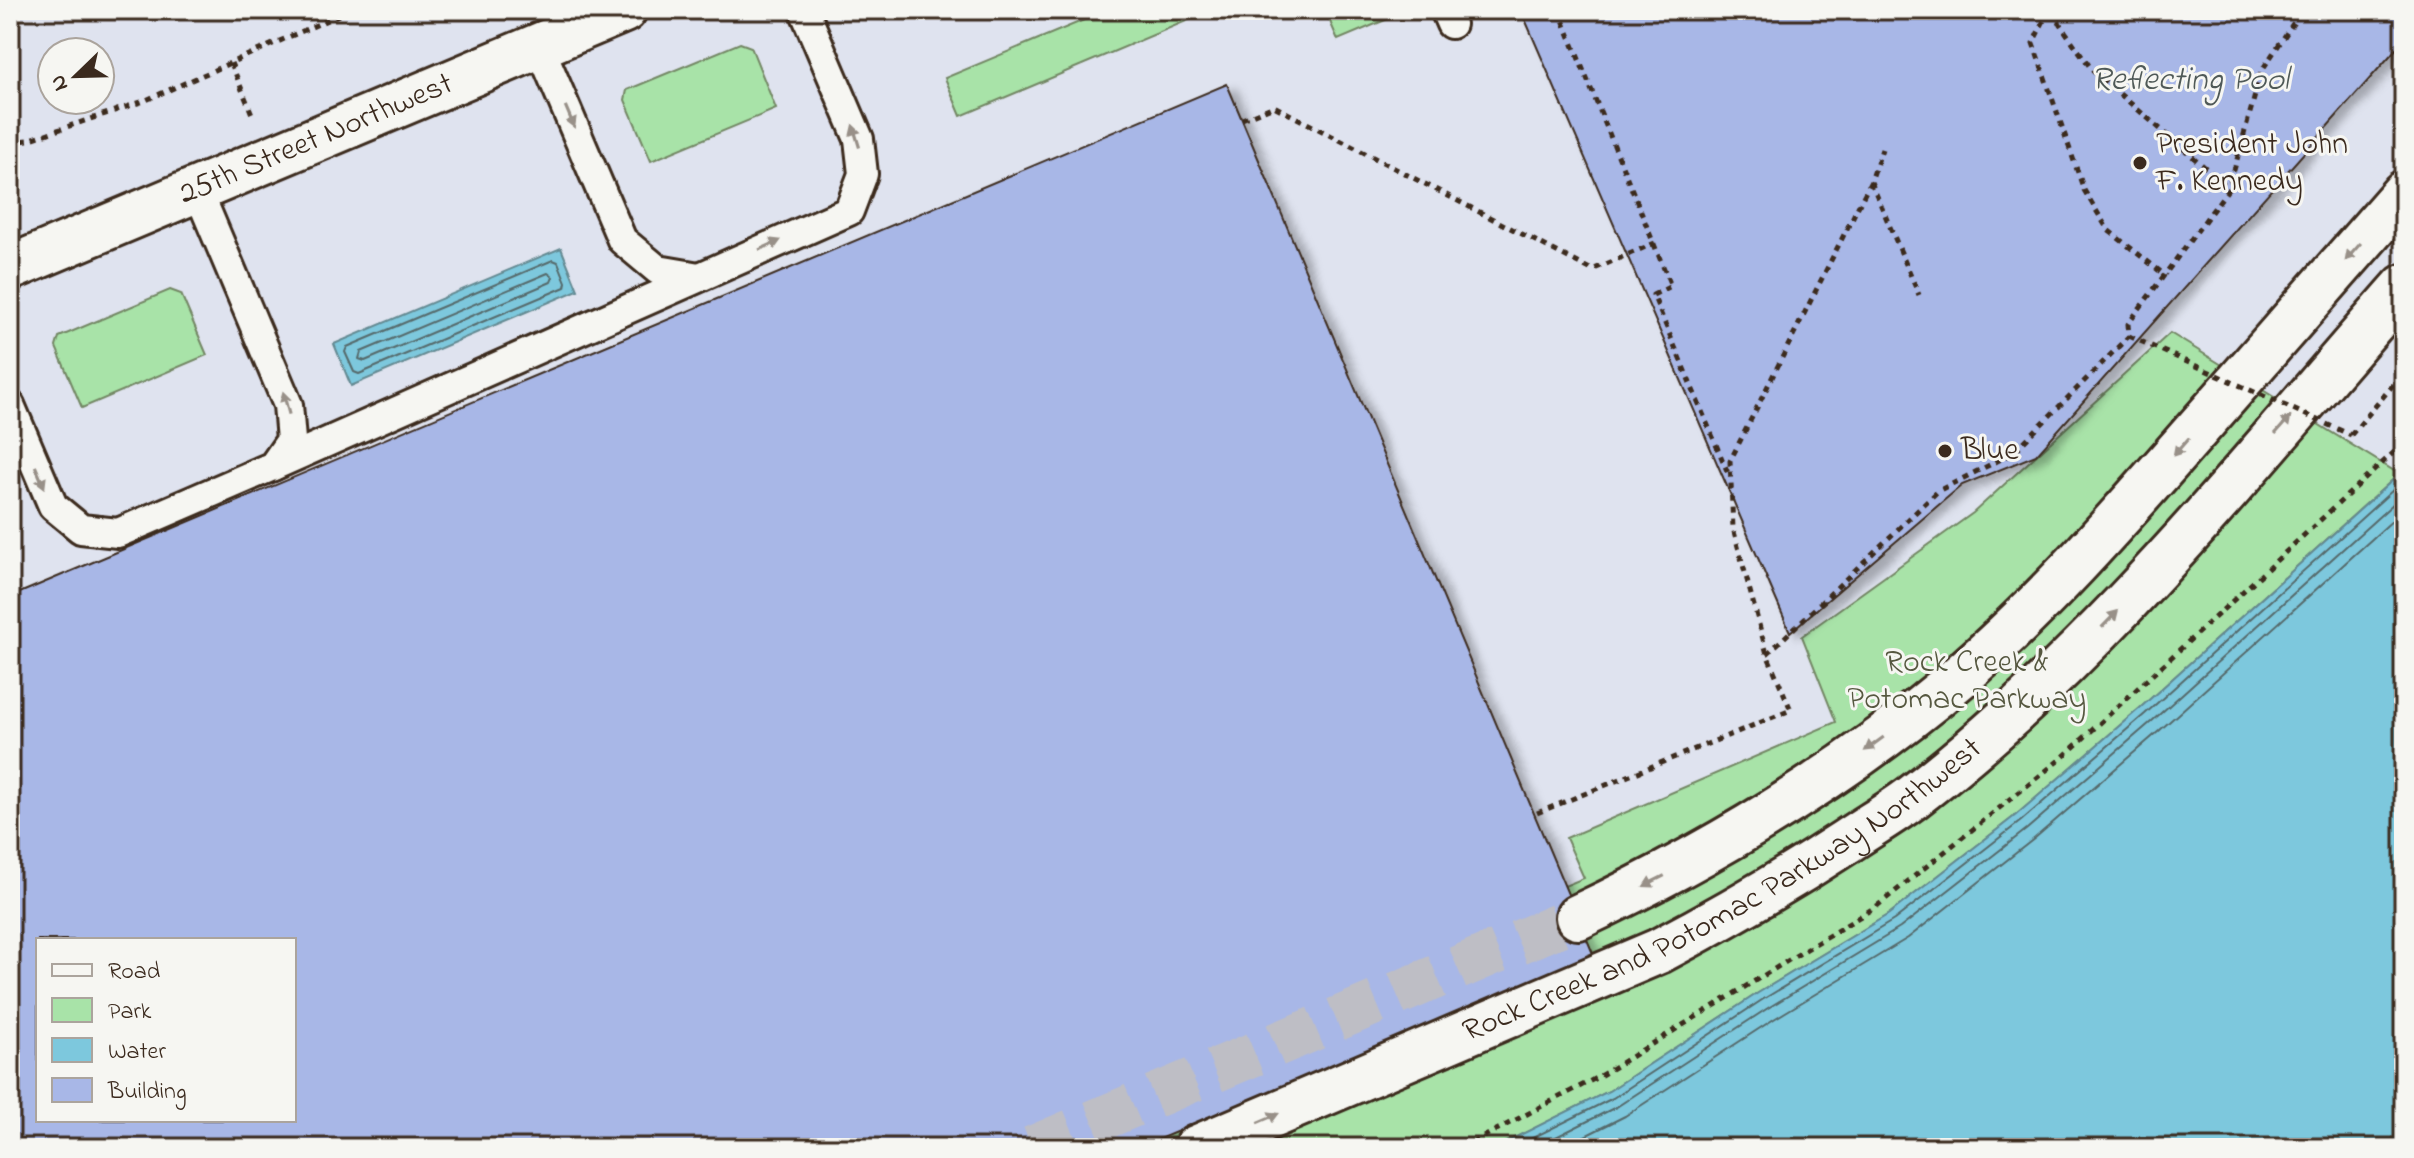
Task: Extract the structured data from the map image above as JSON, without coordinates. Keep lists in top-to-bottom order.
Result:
{
  "streets": {
    "main road": ["25th Street Northwest", "Rock Creek and Potomac Parkway Northwest"]
  },
  "water": ["Reflecting Pool"],
  "parks": ["Rock Creek & Potomac Parkway"],
  "places": ["President John F. Kennedy", "Blue"],
  "legend": [
    "Road",
    "Park",
    "Water",
    "Building"
  ],
  "north": "bottom left"
}
